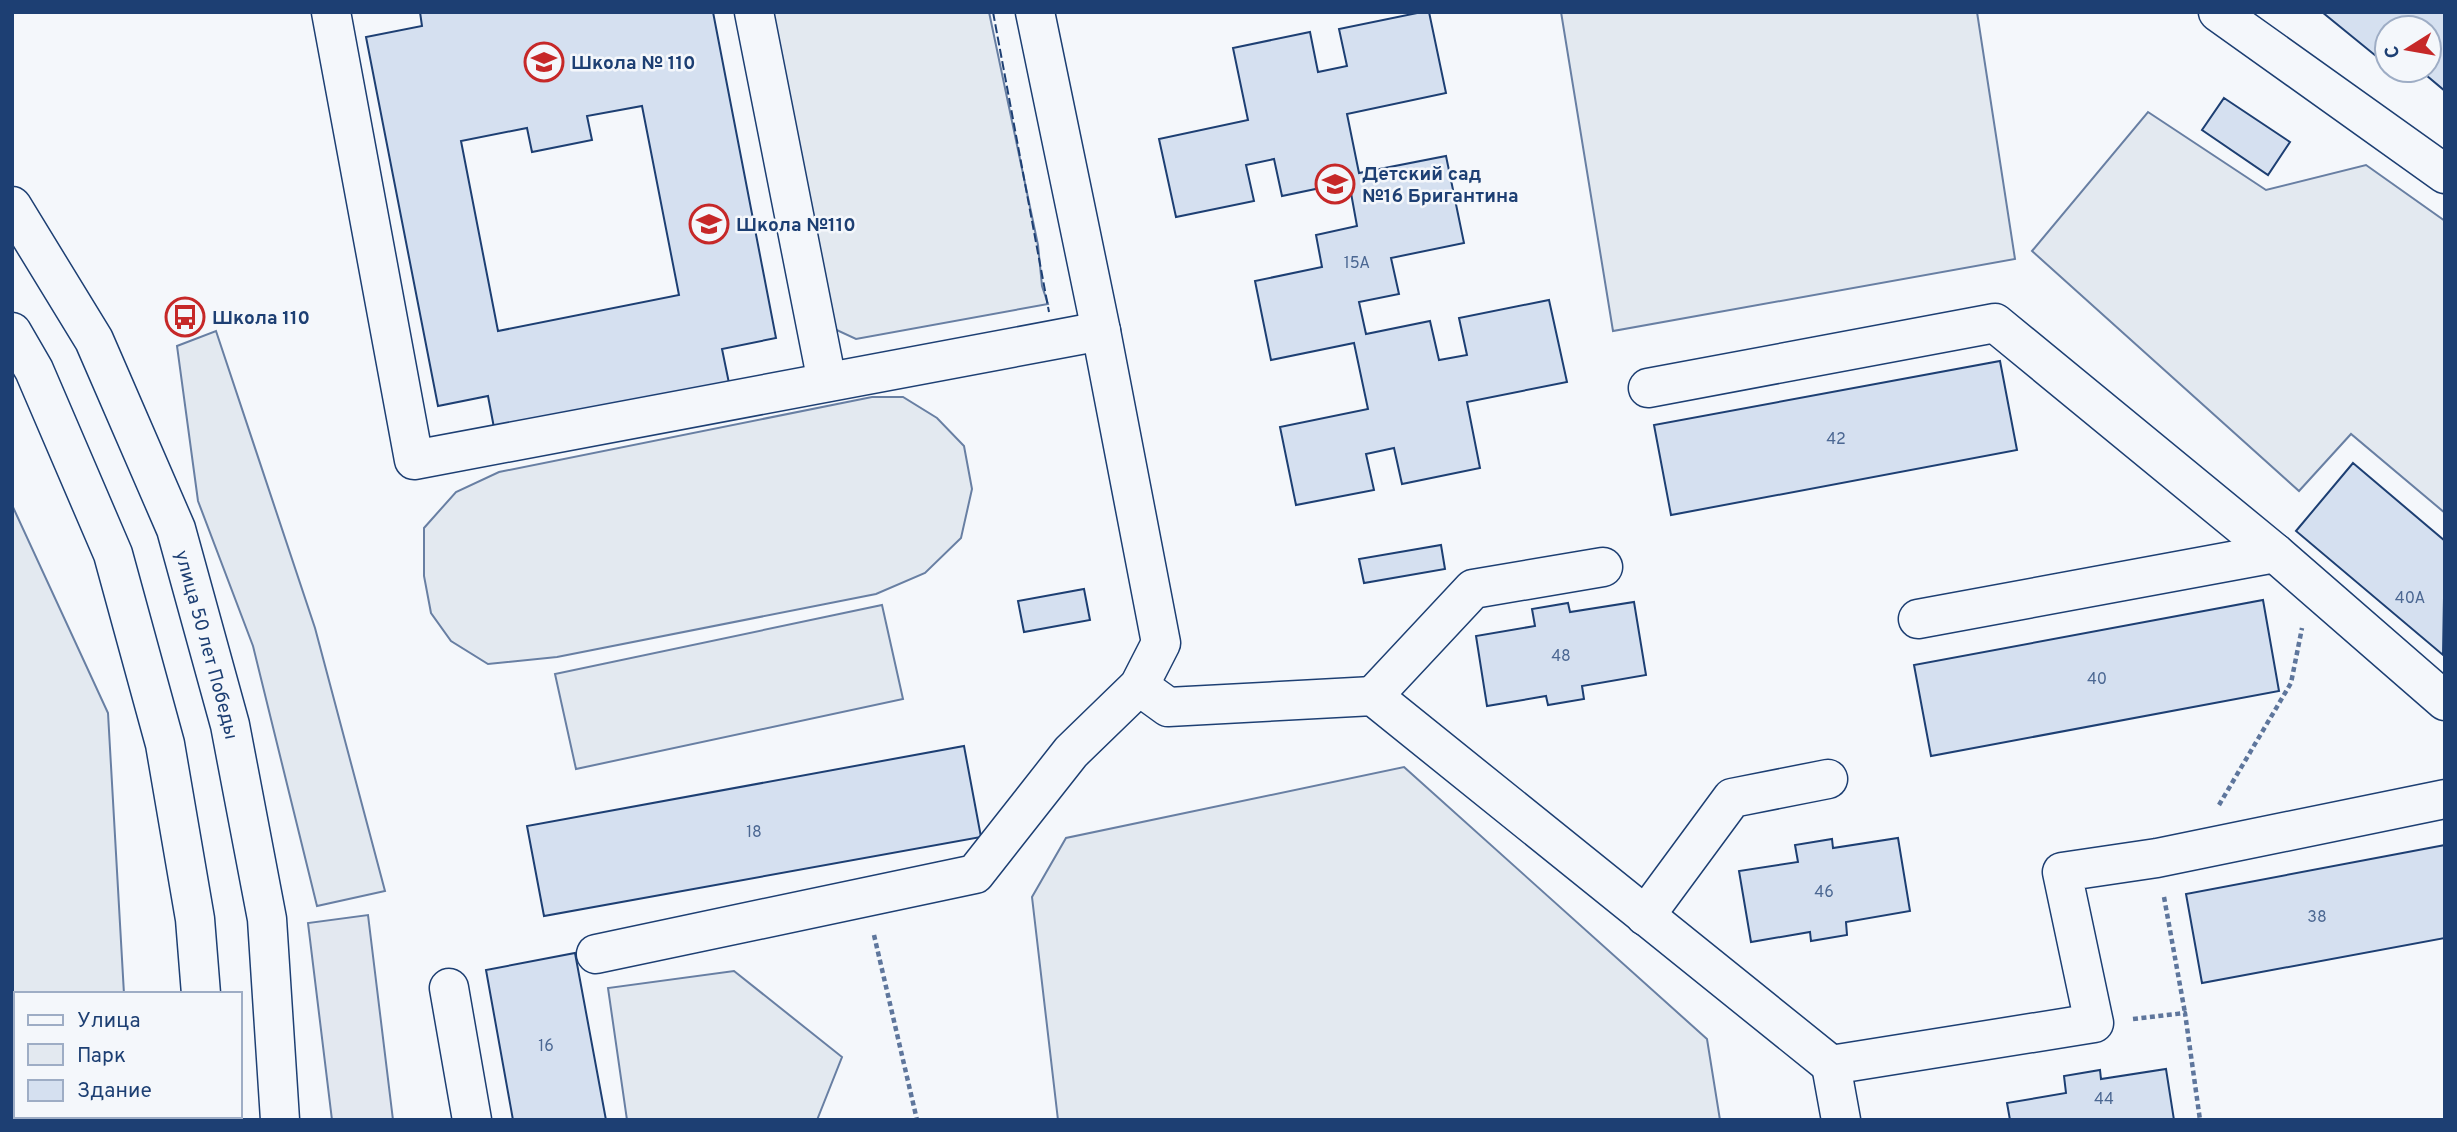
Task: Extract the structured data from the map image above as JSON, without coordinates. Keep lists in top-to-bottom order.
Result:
{
  "streets": {
    "street": ["улица 50 лет Победы"]
  },
  "places": {
    "school or university": ["Школа № 110", "Детский сад №16 Бригантина", "Школа №110"],
    "bus stop": ["Школа 110"]
  },
  "house_numbers": [
    "15А",
    "42",
    "40А",
    "48",
    "40",
    "18",
    "46",
    "38",
    "16",
    "44"
  ],
  "legend": ["Улица", "Парк", "Здание"],
  "north": "left"
}
